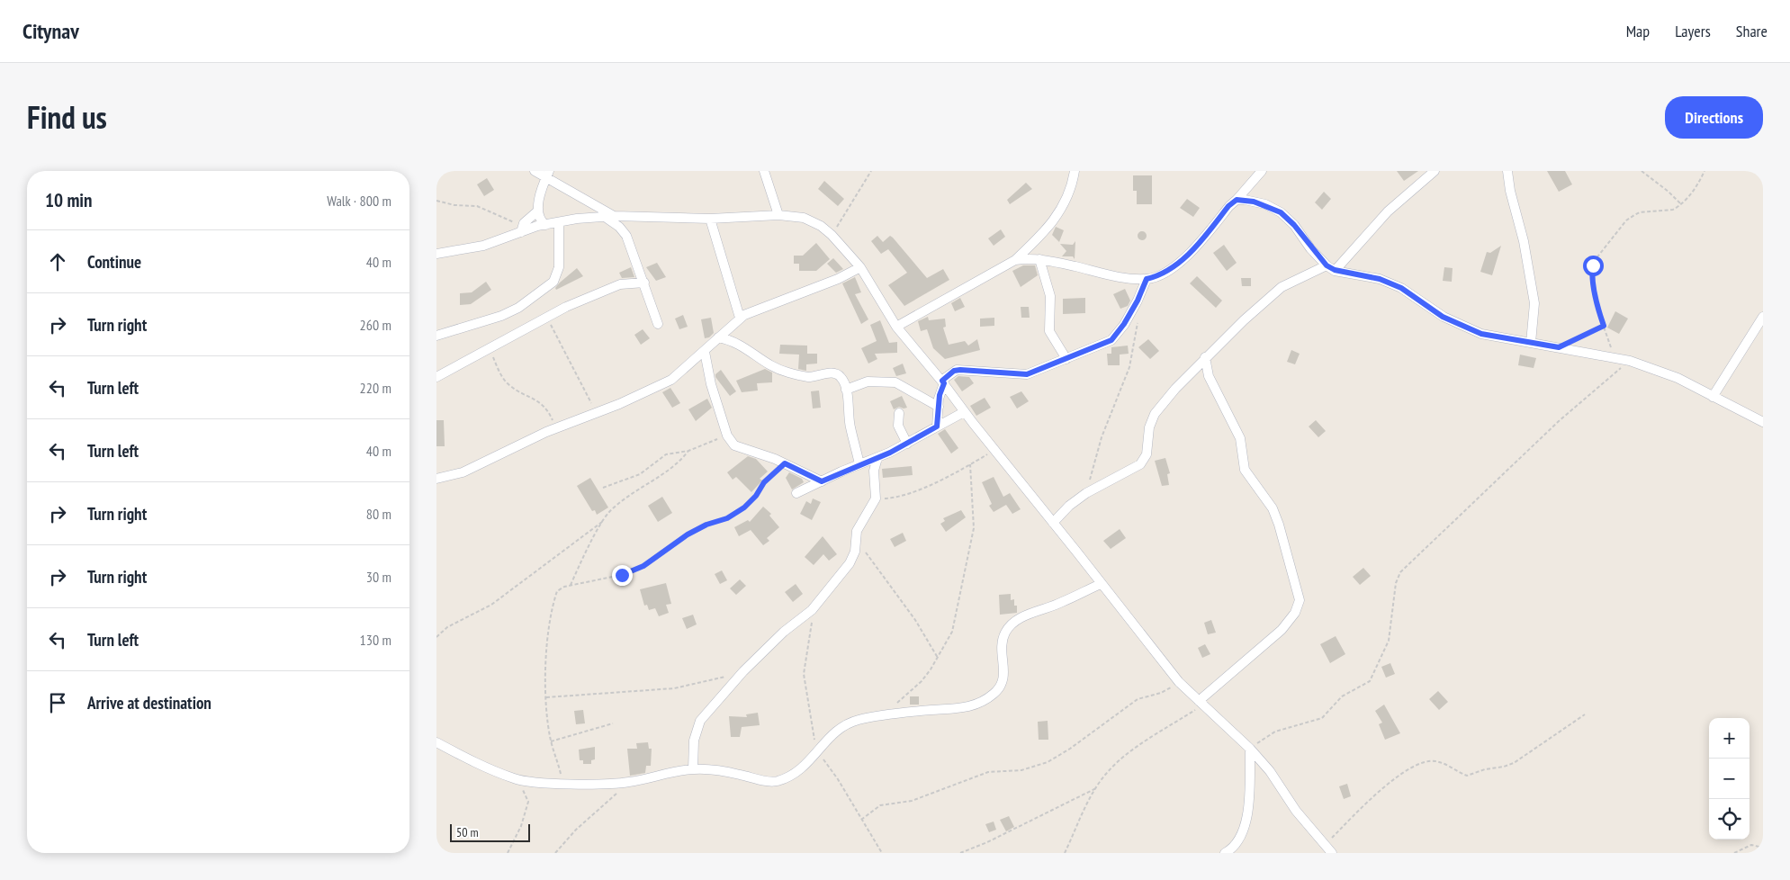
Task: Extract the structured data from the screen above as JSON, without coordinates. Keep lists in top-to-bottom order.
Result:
{
  "scale_bar": "50 m",
  "page": {
    "header": "Citynav",
    "nav": ["Map", "Layers", "Share"],
    "title": "Find us",
    "buttons": "Directions",
    "heading": ["10 min", "Walk · 800 m"],
    "list": [
      ["Continue", "40 m"],
      ["Turn right", "260 m"],
      ["Turn left", "220 m"],
      ["Turn left", "40 m"],
      ["Turn right", "80 m"],
      ["Turn right", "30 m"],
      ["Turn left", "130 m"],
      "Arrive at destination"
    ],
    "map_buttons": ["+", "−"],
    "scale": "50 m"
  }
}
